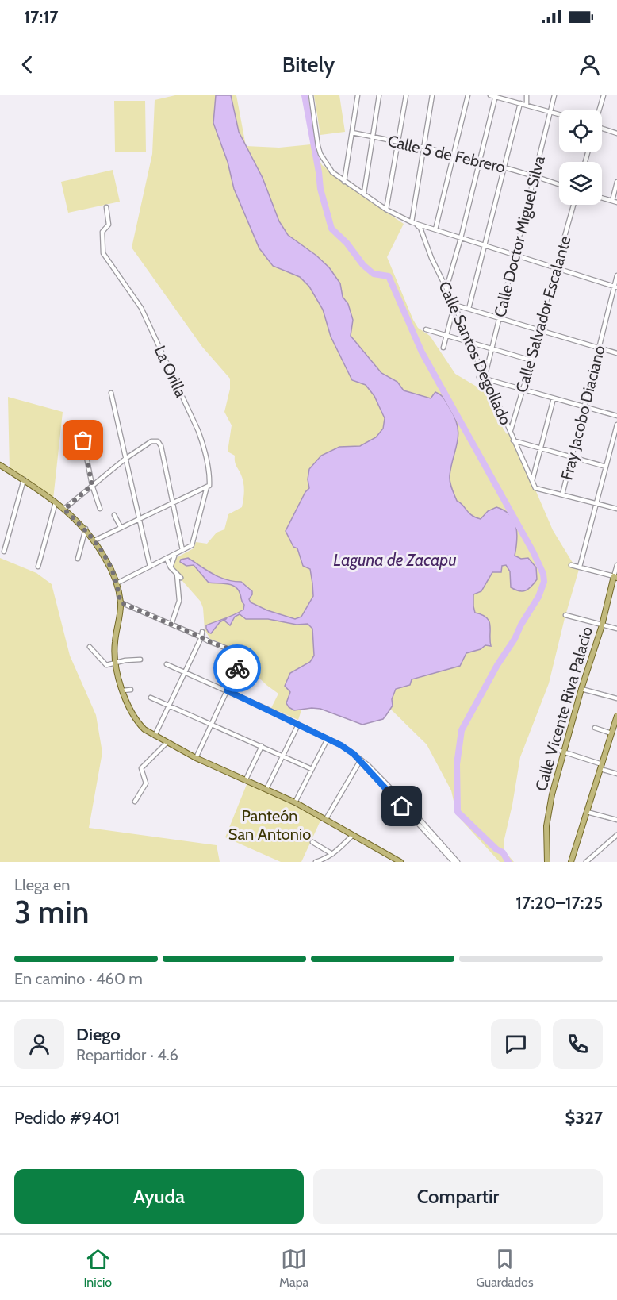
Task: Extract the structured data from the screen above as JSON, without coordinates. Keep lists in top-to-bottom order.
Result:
{
  "streets": {
    "main road": ["Calle Vicente Riva Palacio"],
    "street": [
      "Calle 5 de Febrero",
      "Calle Doctor Miguel Silva",
      "Calle Salvador Escalante",
      "Calle Santos Degollado",
      "La Orilla",
      "Fray Jacobo Diaciano"
    ]
  },
  "crossings": [
    ["Calle 5 de Febrero", "Calle Doctor Miguel Silva"],
    ["Calle Doctor Miguel Silva", "Calle Santos Degollado"],
    ["Calle Salvador Escalante", "Calle Santos Degollado"],
    ["Calle Santos Degollado", "Fray Jacobo Diaciano"]
  ],
  "water": ["Laguna de Zacapu"],
  "parks": ["Panteón San Antonio"],
  "page": {
    "status": "17:17",
    "header": "Bitely",
    "heading": ["3 min", "Llega en", "17:20–17:25"],
    "panel": [
      "Diego",
      "Repartidor · 4.6",
      "Pedido #9401",
      "$327"
    ],
    "bar": "En camino · 460 m",
    "buttons": ["Ayuda", "Compartir"],
    "tabs": ["Inicio", "Mapa", "Guardados"]
  }
}
